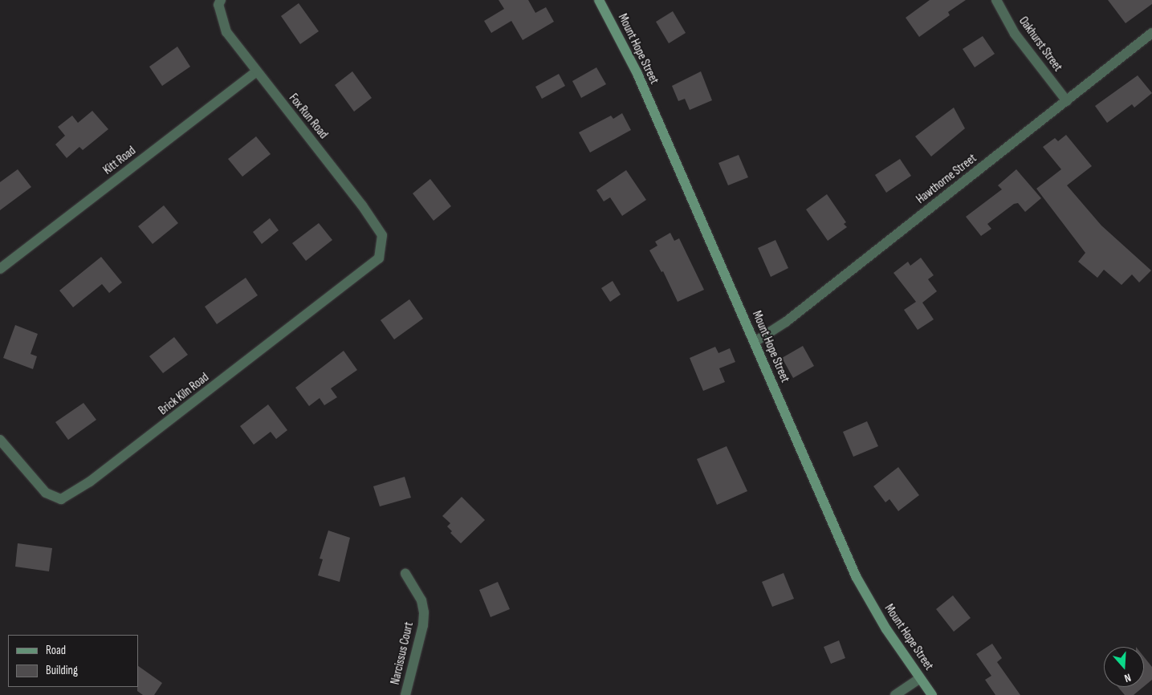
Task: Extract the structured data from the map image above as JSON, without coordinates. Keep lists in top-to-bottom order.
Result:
{
  "streets": {
    "street": [
      "Oakhurst Street",
      "Mount Hope Street",
      "Fox Run Road",
      "Kitt Road",
      "Hawthorne Street",
      "Brick Kiln Road",
      "Narcissus Court"
    ]
  },
  "crossings": [
    ["Oakhurst Street", "Hawthorne Street"],
    ["Mount Hope Street", "Hawthorne Street"],
    ["Fox Run Road", "Kitt Road"],
    ["Fox Run Road", "Brick Kiln Road"]
  ],
  "legend": ["Road", "Building"],
  "north": "bottom"
}
